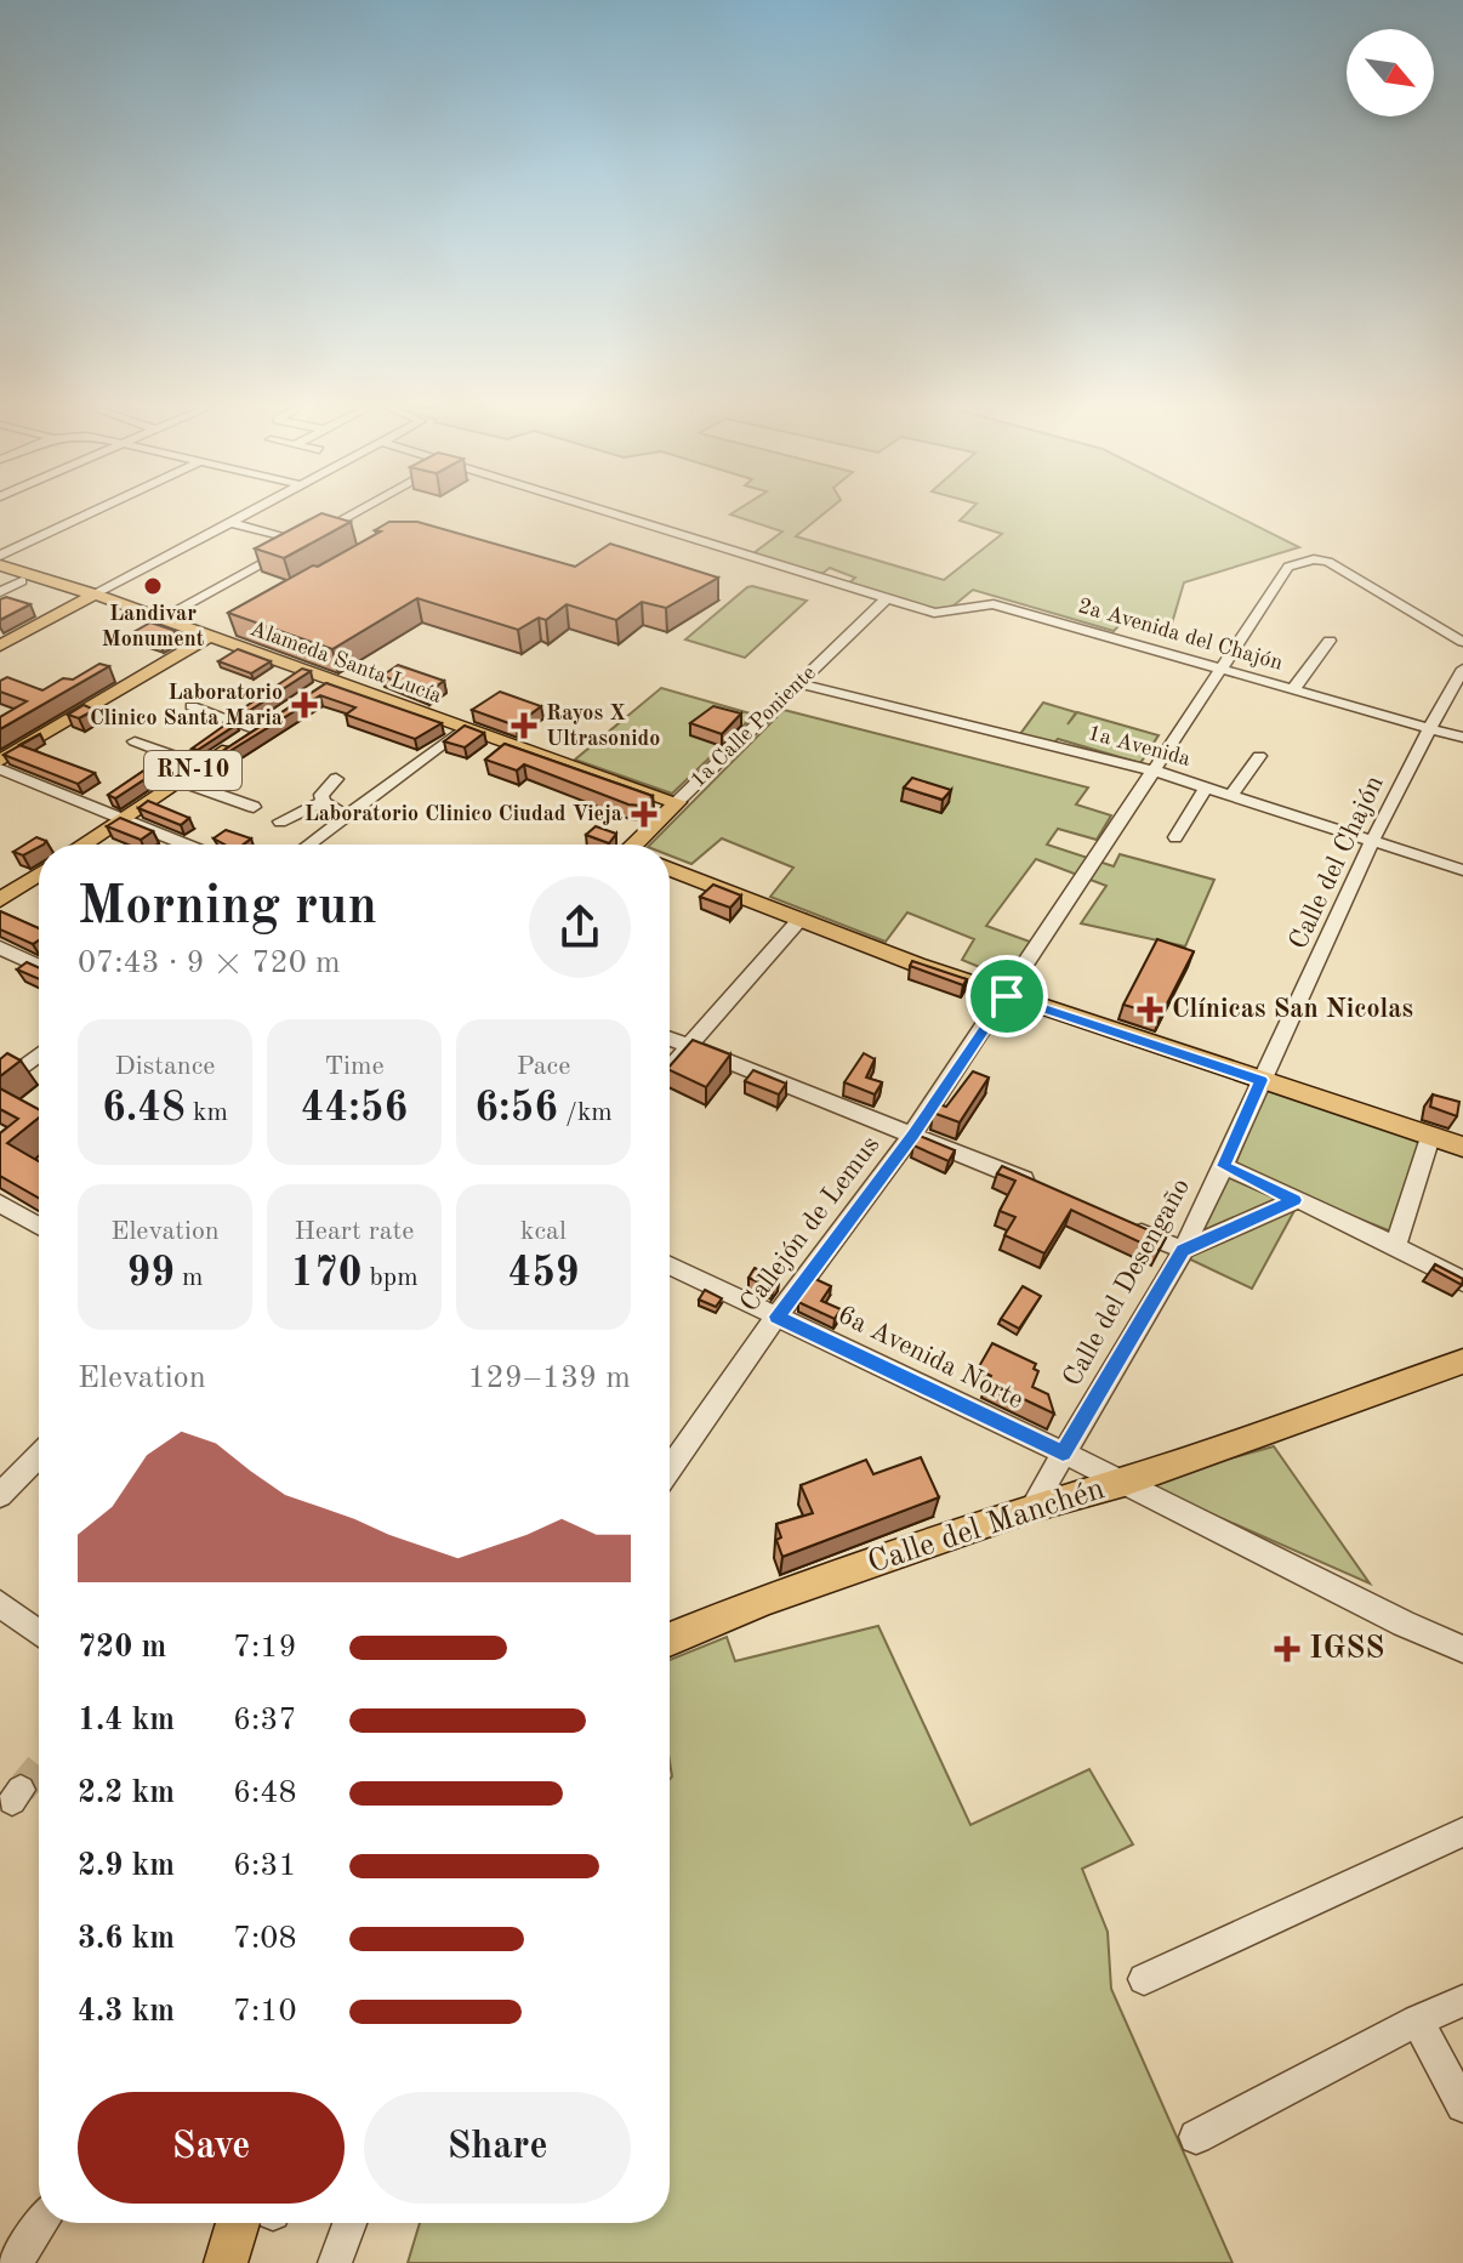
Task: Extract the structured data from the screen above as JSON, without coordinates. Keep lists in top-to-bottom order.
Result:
{
  "streets": {
    "main road": [
      "Alameda Santa Lucía",
      "1a Calle Poniente",
      "RN-10",
      "Calle del Manchén"
    ],
    "street": [
      "2a Avenida del Chajón",
      "1a Avenida",
      "Calle del Chajón",
      "Callejón de Lemus",
      "Calle del Desengaño",
      "6a Avenida Norte"
    ]
  },
  "crossings": [
    ["2a Avenida del Chajón", "1a Calle Poniente"],
    ["2a Avenida del Chajón", "Calle del Chajón"],
    ["2a Avenida del Chajón", "Callejón de Lemus"],
    ["Alameda Santa Lucía", "1a Calle Poniente"],
    ["1a Calle Poniente", "1a Avenida"],
    ["1a Avenida", "Calle del Chajón"],
    ["1a Avenida", "Callejón de Lemus"],
    ["Calle del Chajón", "Calle del Desengaño"],
    ["Callejón de Lemus", "6a Avenida Norte"],
    ["Calle del Desengaño", "6a Avenida Norte"],
    ["Calle del Desengaño", "Calle del Manchén"],
    ["6a Avenida Norte", "Calle del Manchén"]
  ],
  "places": {
    "other": ["Landivar Monument"],
    "health": [
      "Laboratorio Clinico Santa Maria",
      "Rayos X Ultrasonido",
      "Laboratorio Clinico Ciudad Vieja",
      "Clínicas San Nicolas",
      "IGSS"
    ]
  },
  "north": "bottom right",
  "page": {
    "heading": ["Morning run", "07:43 · 9 × 720 m"],
    "stats": [
      ["Distance", "6.48 km"],
      ["Time", "44:56"],
      ["Pace", "6:56 /km"],
      ["Elevation", "99 m"],
      ["Heart rate", "170 bpm"],
      ["kcal", "459"]
    ],
    "chart": ["Elevation", "129–139 m"],
    "list": [
      {
        "name": "720 m",
        "note": "7:19"
      },
      {
        "name": "1.4 km",
        "note": "6:37"
      },
      {
        "name": "2.2 km",
        "note": "6:48"
      },
      {
        "name": "2.9 km",
        "note": "6:31"
      },
      {
        "name": "3.6 km",
        "note": "7:08"
      },
      {
        "name": "4.3 km",
        "note": "7:10"
      }
    ],
    "buttons": ["Save", "Share"]
  }
}
